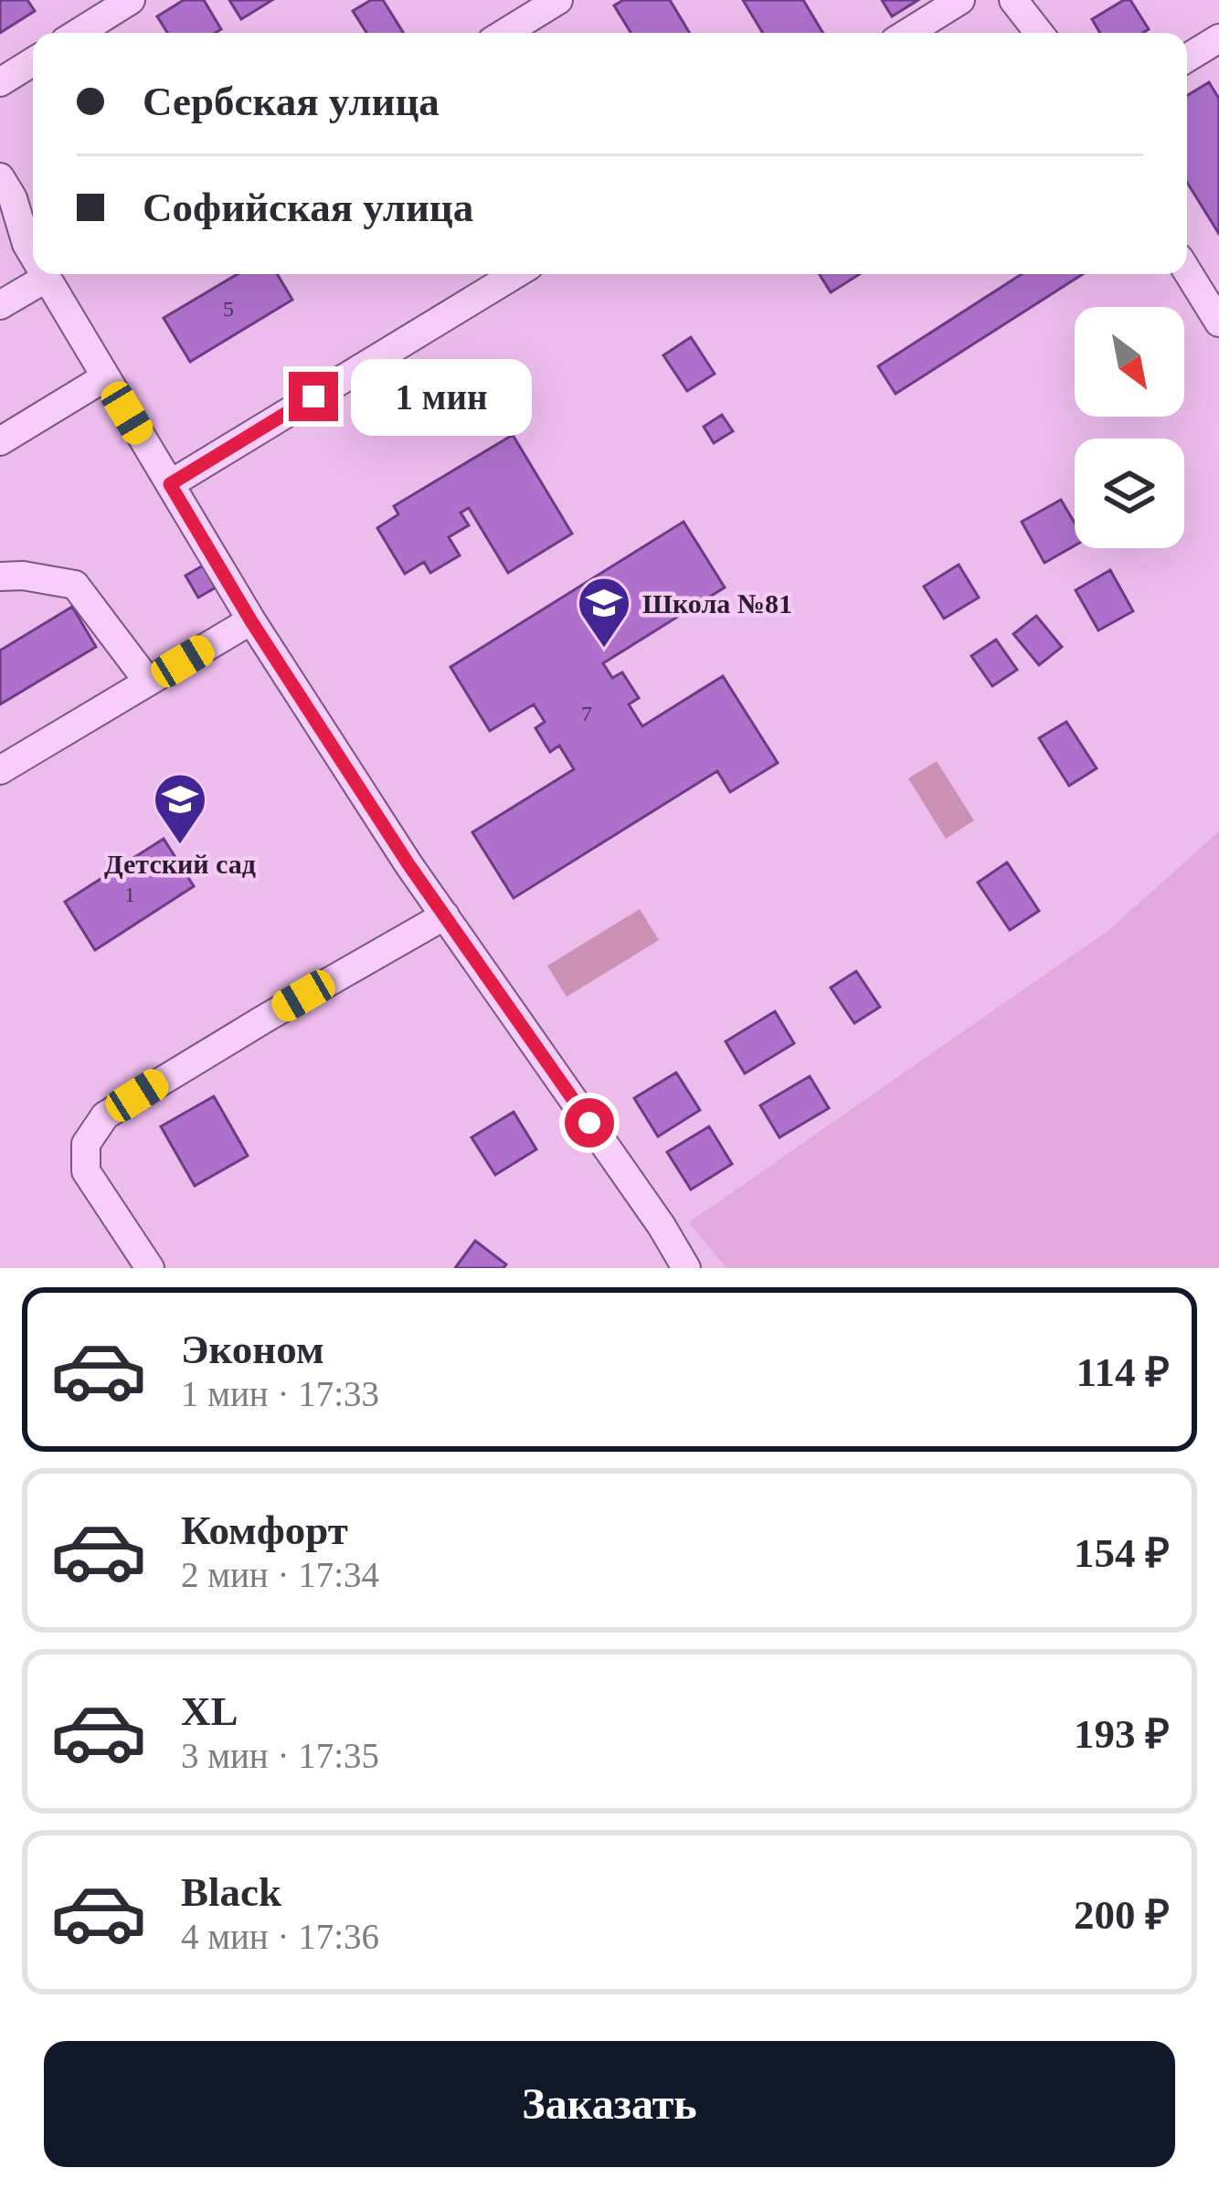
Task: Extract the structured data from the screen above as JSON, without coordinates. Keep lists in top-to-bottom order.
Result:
{
  "places": {
    "school or university": ["Школа №81", "Детский сад"]
  },
  "house_numbers": ["5", "7", "1"],
  "north": "bottom right",
  "page": {
    "banner": ["Сербская улица", "Софийская улица"],
    "bubble": "1 мин",
    "list": [
      {
        "name": "Эконом",
        "note": "1 мин · 17:33",
        "value": "114 ₽"
      },
      {
        "name": "Комфорт",
        "note": "2 мин · 17:34",
        "value": "154 ₽"
      },
      {
        "name": "XL",
        "note": "3 мин · 17:35",
        "value": "193 ₽"
      },
      {
        "name": "Black",
        "note": "4 мин · 17:36",
        "value": "200 ₽"
      }
    ],
    "buttons": "Заказать"
  }
}
